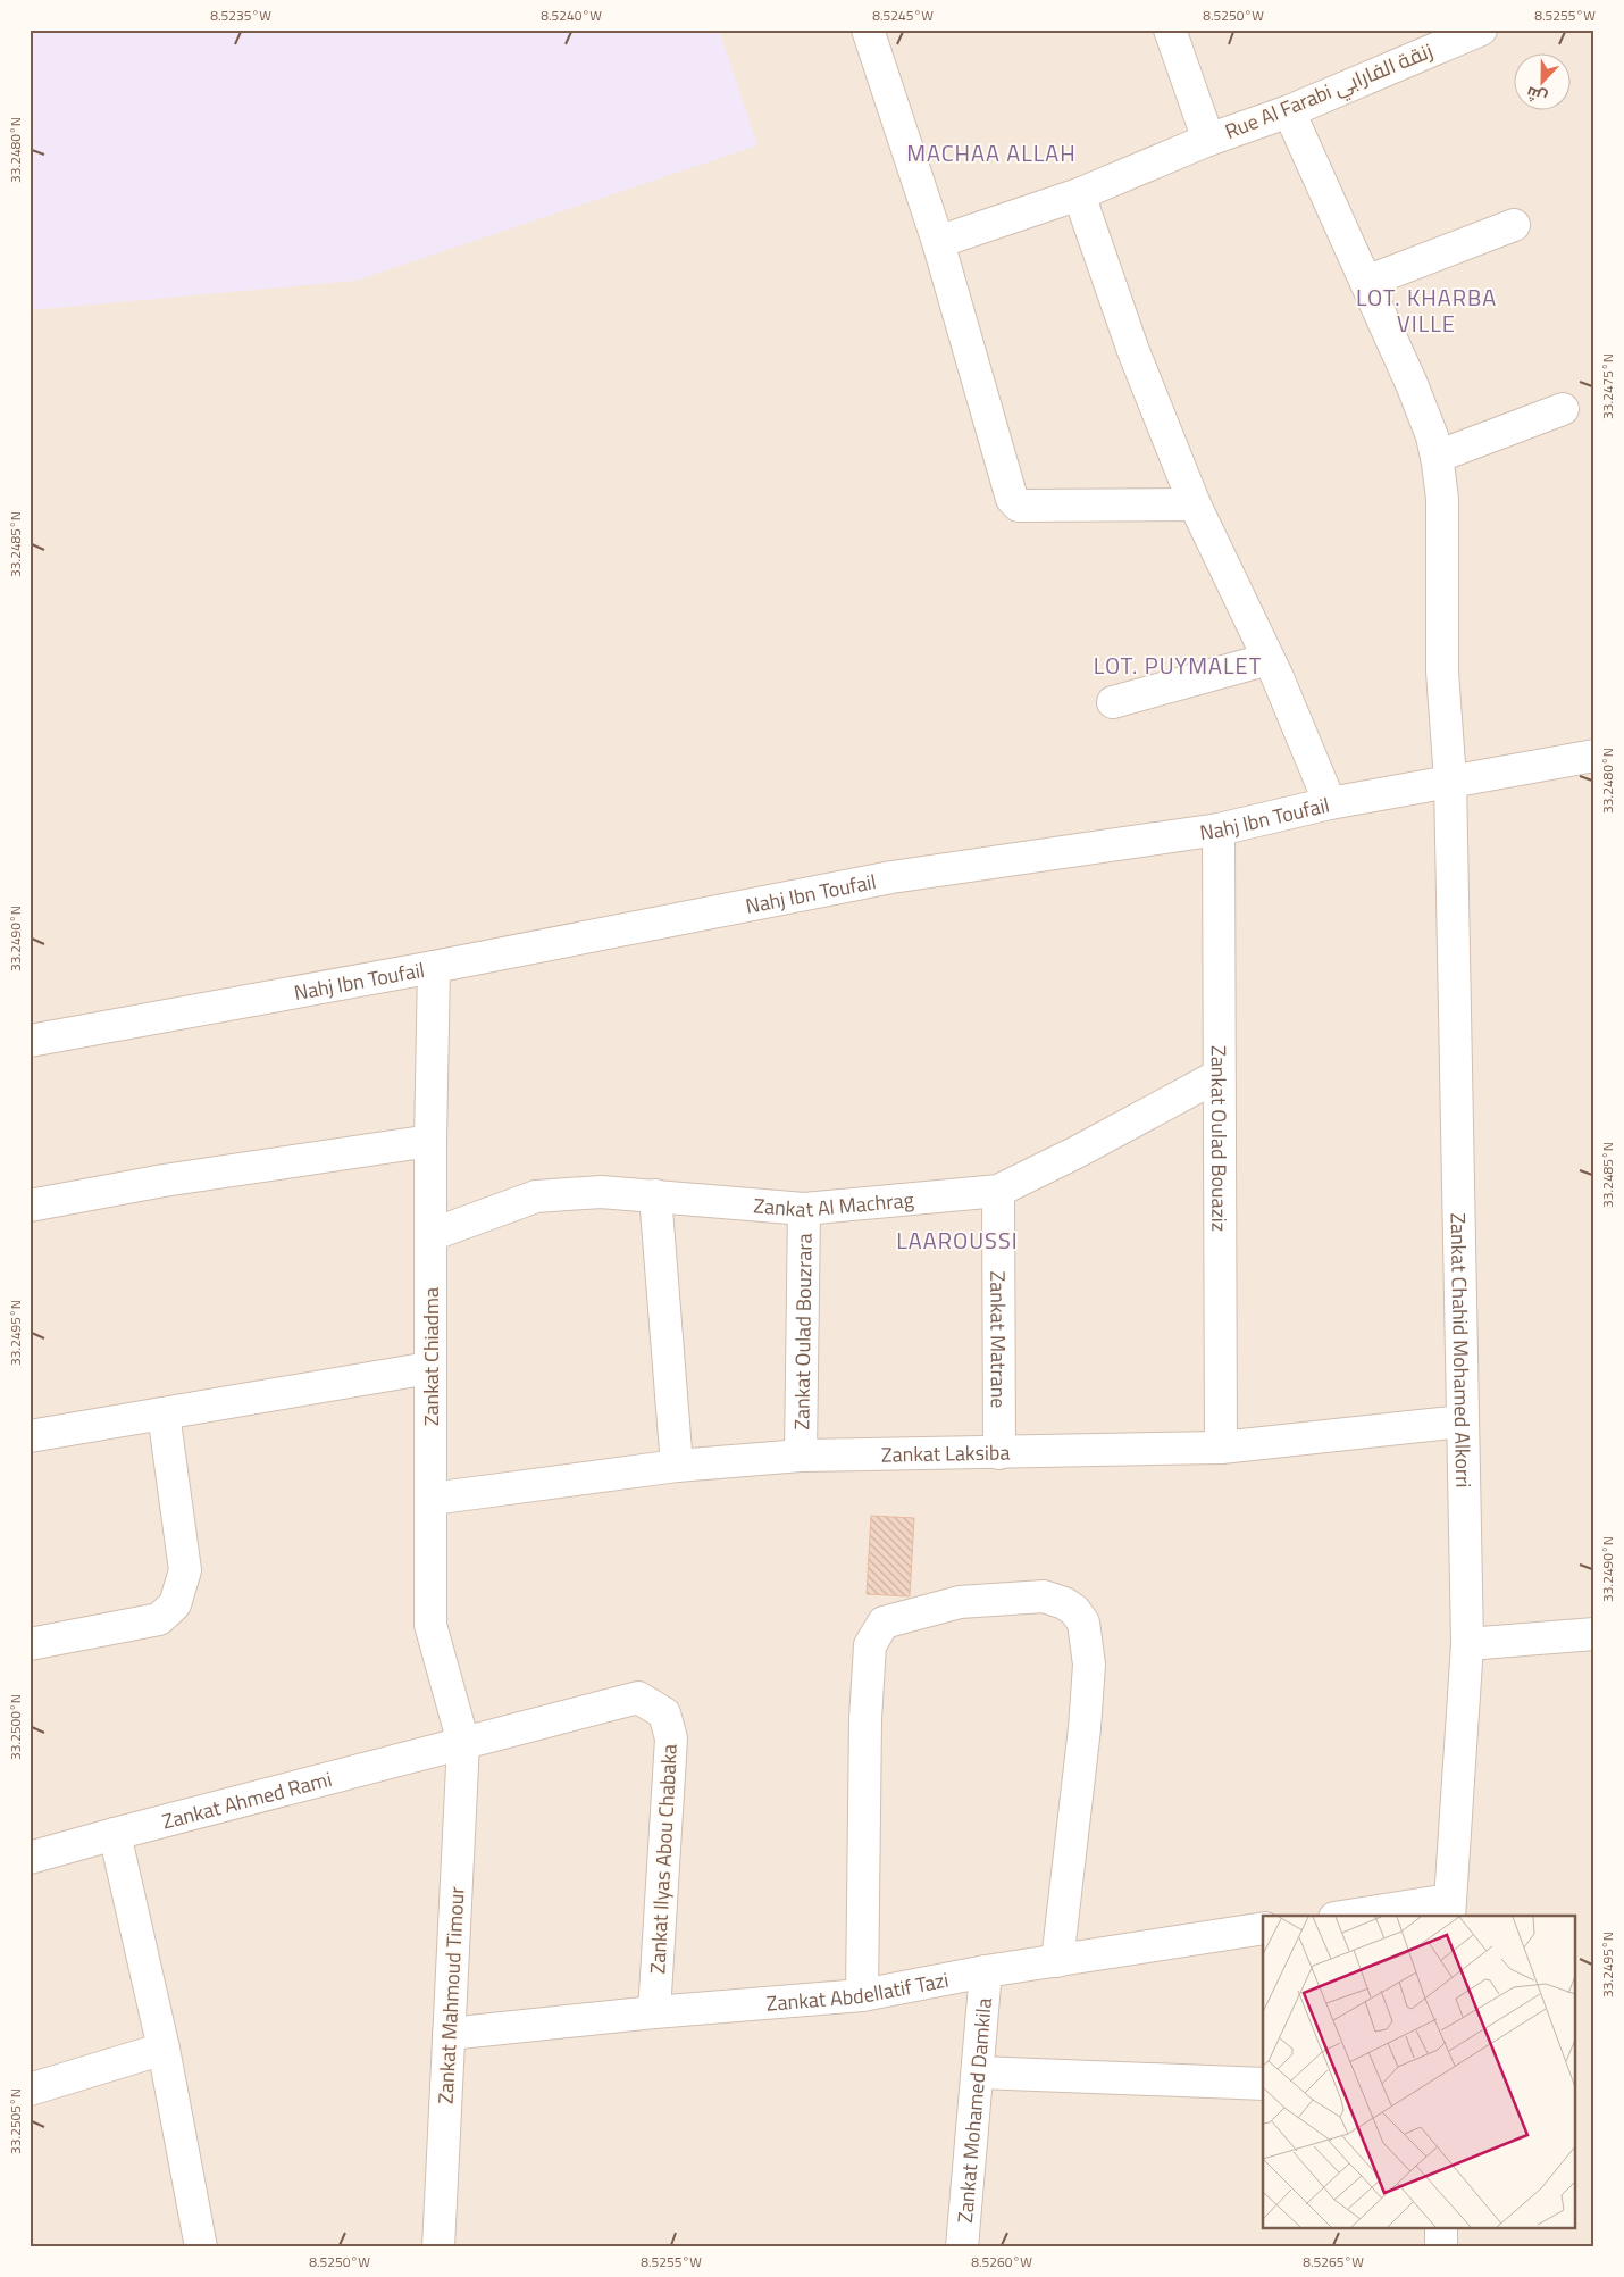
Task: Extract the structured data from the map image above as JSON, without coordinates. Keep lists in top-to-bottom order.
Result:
{
  "streets": {
    "street": [
      "Rue Al Farabi زنقة الفارابي",
      "Nahj Ibn Toufail",
      "Zankat Oulad Bouaziz",
      "Zankat Al Machrag",
      "Zankat Oulad Bouzrara",
      "Zankat Matrane",
      "Zankat Chahid Mohamed Alkorri",
      "Zankat Chiadma",
      "Zankat Laksiba",
      "Zankat Ahmed Rami",
      "Zankat Ilyas Abou Chabaka",
      "Zankat Abdellatif Tazi",
      "Zankat Mahmoud Timour",
      "Zankat Mohamed Damkila"
    ]
  },
  "crossings": [
    ["Rue Al Farabi زنقة الفارابي", "Zankat Chahid Mohamed Alkorri"],
    ["Nahj Ibn Toufail", "Zankat Oulad Bouaziz"],
    ["Nahj Ibn Toufail", "Zankat Chahid Mohamed Alkorri"],
    ["Nahj Ibn Toufail", "Zankat Chiadma"],
    ["Zankat Oulad Bouaziz", "Zankat Al Machrag"],
    ["Zankat Oulad Bouaziz", "Zankat Laksiba"],
    ["Zankat Al Machrag", "Zankat Oulad Bouzrara"],
    ["Zankat Al Machrag", "Zankat Matrane"],
    ["Zankat Al Machrag", "Zankat Chiadma"],
    ["Zankat Oulad Bouzrara", "Zankat Laksiba"],
    ["Zankat Matrane", "Zankat Laksiba"],
    ["Zankat Chahid Mohamed Alkorri", "Zankat Laksiba"],
    ["Zankat Chiadma", "Zankat Laksiba"],
    ["Zankat Chiadma", "Zankat Ahmed Rami"],
    ["Zankat Chiadma", "Zankat Ilyas Abou Chabaka"],
    ["Zankat Chiadma", "Zankat Mahmoud Timour"],
    ["Zankat Ahmed Rami", "Zankat Ilyas Abou Chabaka"],
    ["Zankat Ahmed Rami", "Zankat Mahmoud Timour"],
    ["Zankat Ilyas Abou Chabaka", "Zankat Abdellatif Tazi"],
    ["Zankat Ilyas Abou Chabaka", "Zankat Mahmoud Timour"],
    ["Zankat Abdellatif Tazi", "Zankat Mahmoud Timour"],
    ["Zankat Abdellatif Tazi", "Zankat Mohamed Damkila"]
  ],
  "districts": [
    "MACHAA ALLAH",
    "LOT. KHARBA VILLE",
    "LOT. PUYMALET",
    "LAAROUSSI"
  ],
  "north": "bottom",
  "coordinates": [
    "8.5235°W",
    "8.5240°W",
    "8.5245°W",
    "8.5250°W",
    "8.5255°W",
    "33.2480°N",
    "33.2475°N",
    "33.2485°N",
    "33.2490°N",
    "33.2495°N",
    "33.2500°N",
    "33.2505°N",
    "8.5260°W",
    "8.5265°W"
  ]
}
